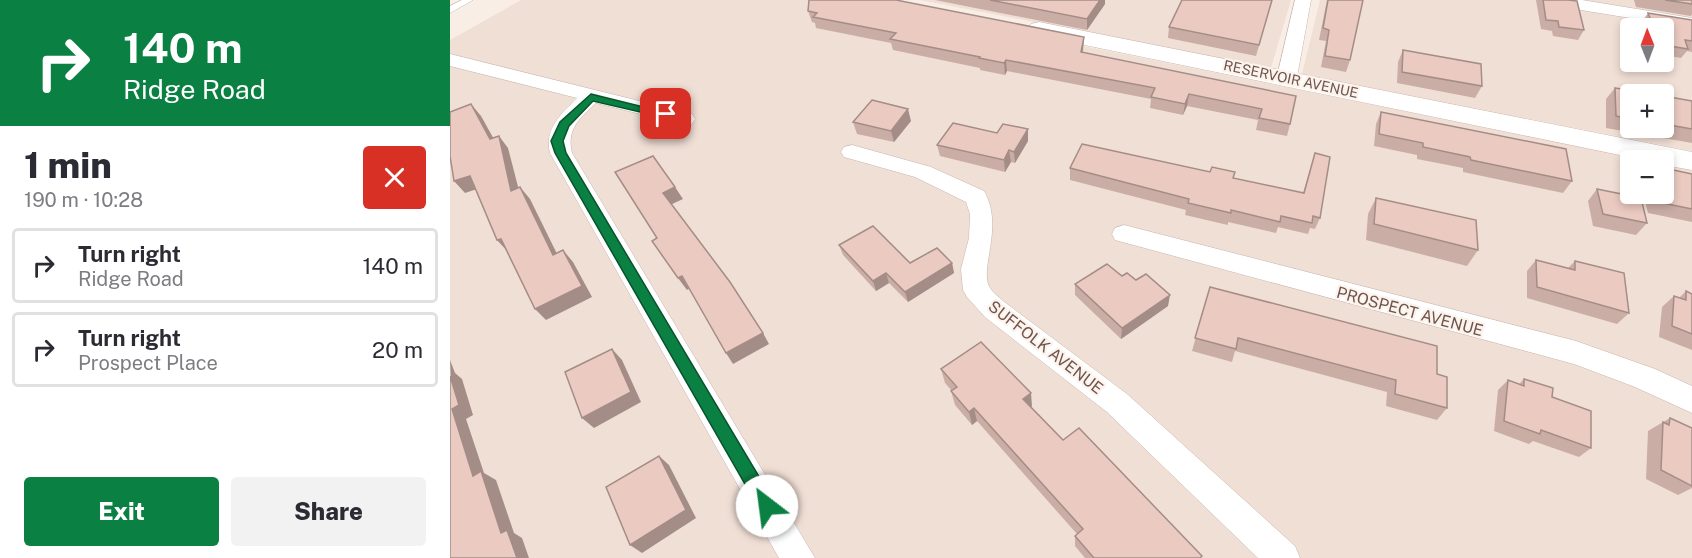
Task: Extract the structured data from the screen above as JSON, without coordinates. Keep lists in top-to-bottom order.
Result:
{
  "streets": {
    "street": ["RESERVOIR AVENUE", "PROSPECT AVENUE", "SUFFOLK AVENUE"]
  },
  "north": "top",
  "page": {
    "turn": ["140 m", "Ridge Road"],
    "map_buttons": ["+", "−"],
    "heading": ["1 min", "190 m · 10:28"],
    "list": [
      {
        "name": "Turn right",
        "note": "Ridge Road",
        "value": "140 m"
      },
      {
        "name": "Turn right",
        "note": "Prospect Place",
        "value": "20 m"
      }
    ],
    "buttons": ["Exit", "Share"]
  }
}
